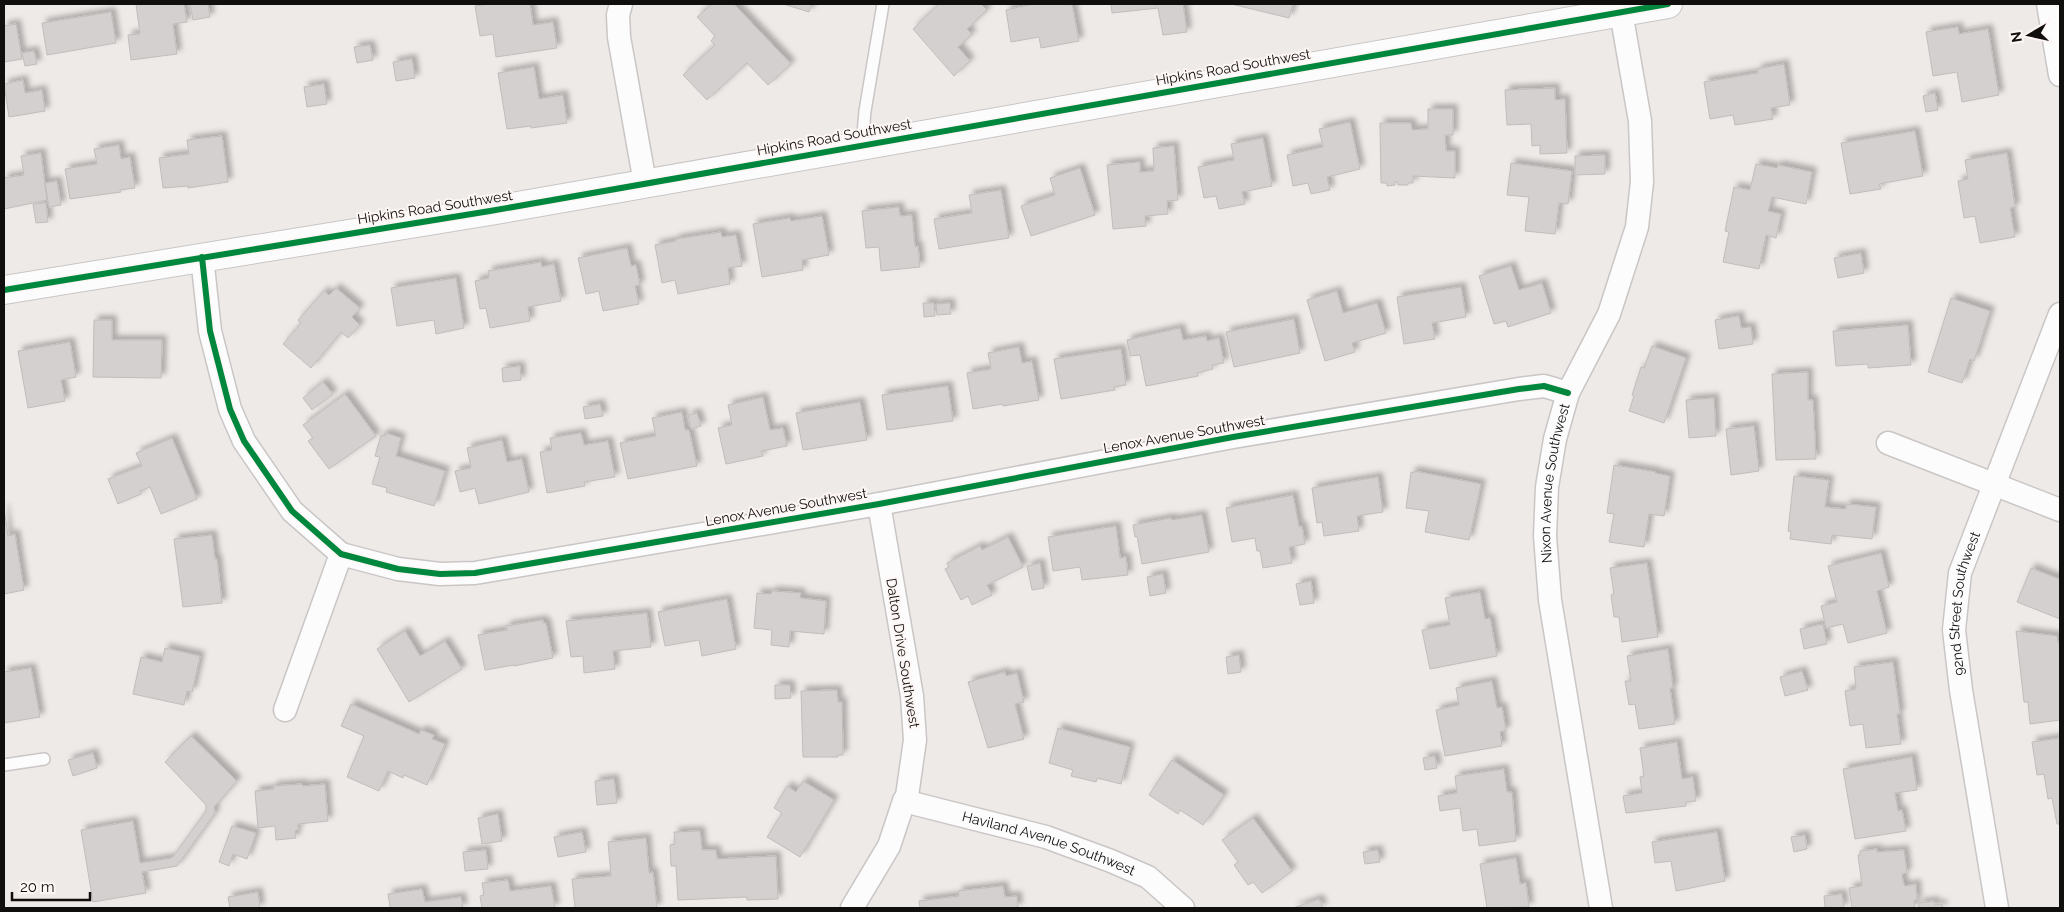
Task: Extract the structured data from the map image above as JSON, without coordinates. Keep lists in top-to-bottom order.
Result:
{
  "streets": {
    "street": [
      "Hipkins Road Southwest",
      "Lenox Avenue Southwest",
      "Nixon Avenue Southwest",
      "92nd Street Southwest",
      "Dalton Drive Southwest",
      "Haviland Avenue Southwest"
    ]
  },
  "crossings": [
    ["Hipkins Road Southwest", "Lenox Avenue Southwest"],
    ["Hipkins Road Southwest", "Nixon Avenue Southwest"],
    ["Lenox Avenue Southwest", "Nixon Avenue Southwest"],
    ["Lenox Avenue Southwest", "Dalton Drive Southwest"],
    ["Dalton Drive Southwest", "Haviland Avenue Southwest"]
  ],
  "scale_bar": "20 m",
  "north": "left"
}
